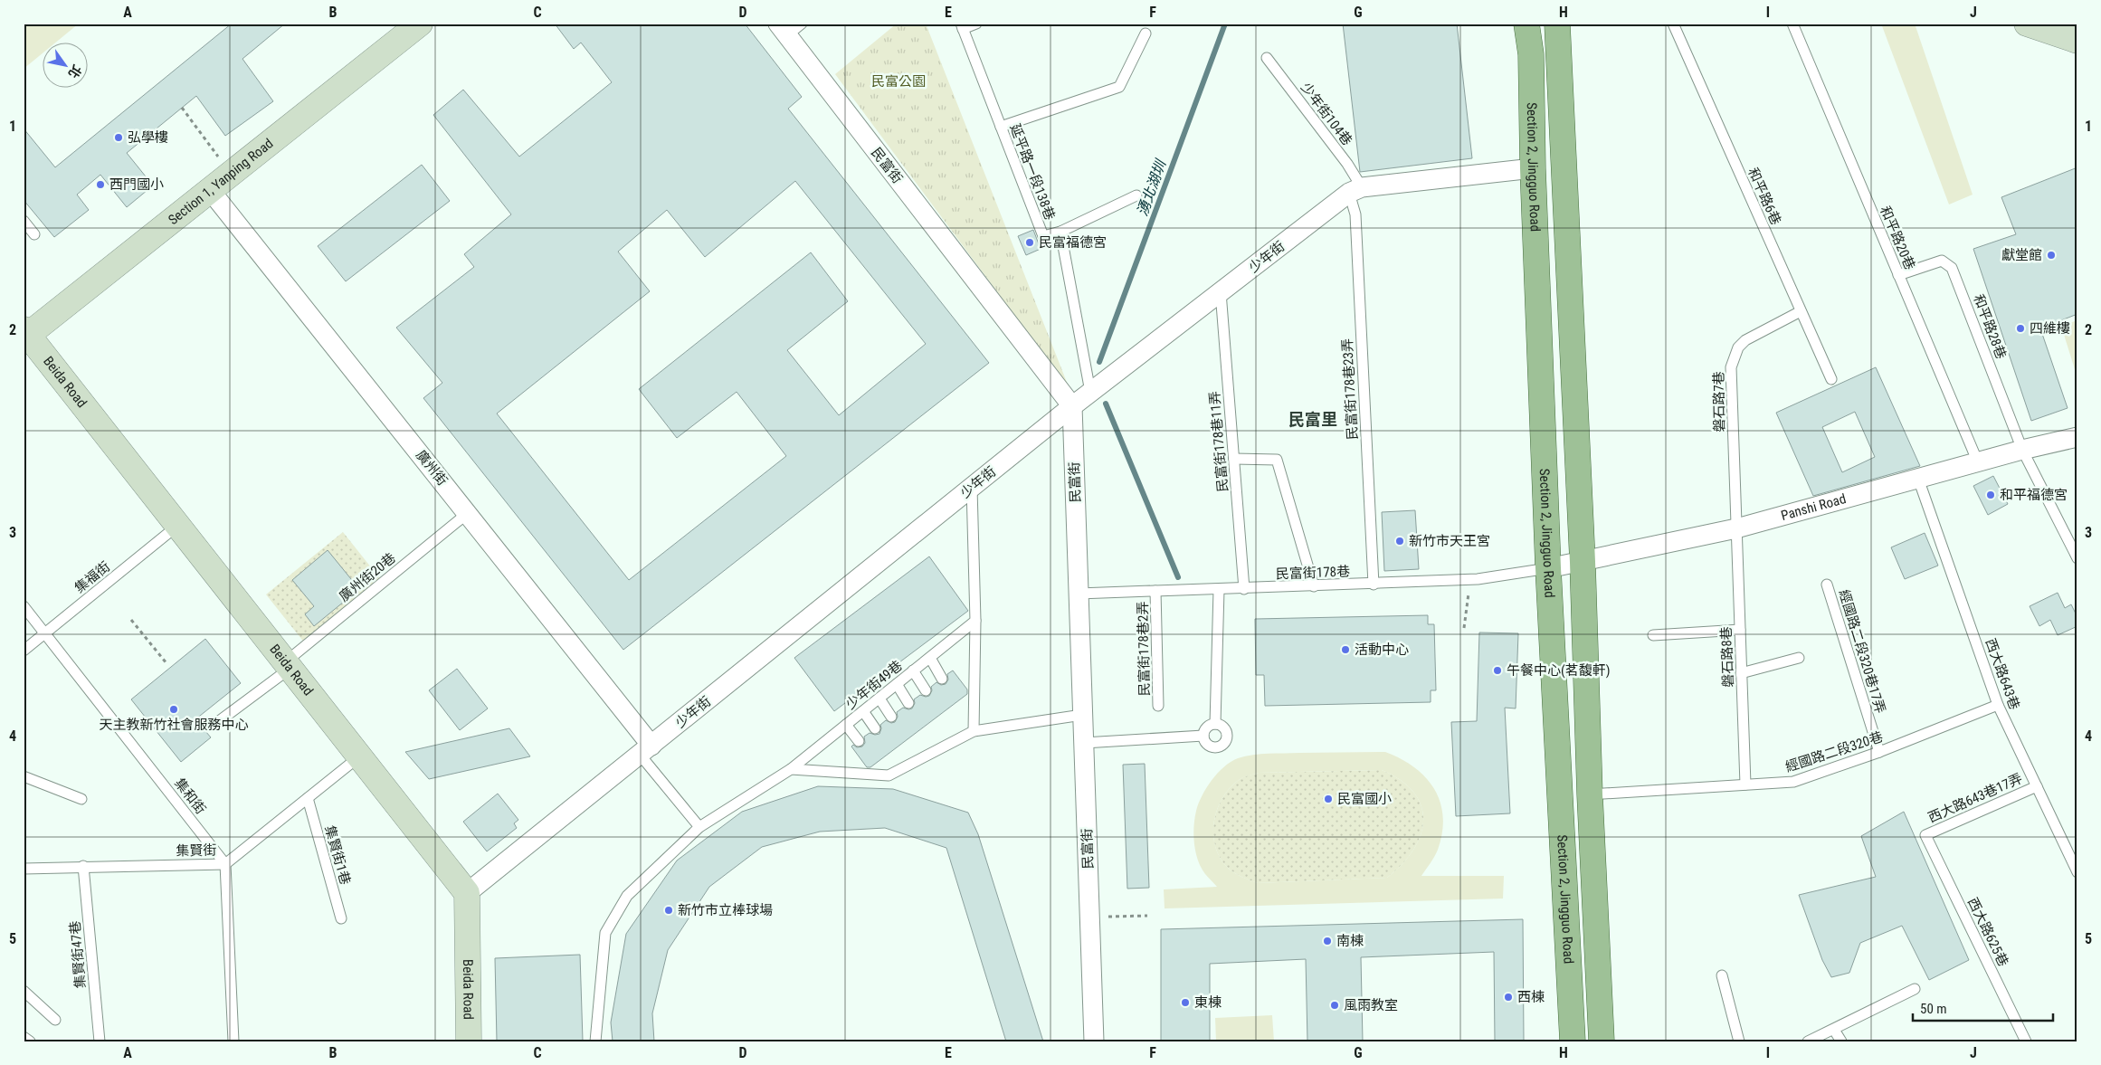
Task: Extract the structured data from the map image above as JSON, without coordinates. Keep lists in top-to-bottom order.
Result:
{
  "streets": {
    "main road": ["Section 2, Jingguo Road"],
    "street": [
      "民富街",
      "Section 1, Yanping Road",
      "少年街",
      "Beida Road",
      "廣州街",
      "Panshi Road"
    ],
    "lane": [
      "少年街104巷",
      "延平路一段138巷",
      "和平路6巷",
      "和平路20巷",
      "和平路28巷",
      "民富街178巷23弄",
      "磐石路7巷",
      "民富街178巷11弄",
      "民富街178巷",
      "集福街",
      "廣州街20巷",
      "民富街178巷2弄",
      "經國路二段320巷17弄",
      "磐石路8巷",
      "西大路643巷",
      "少年街49巷",
      "經國路二段320巷",
      "集和街",
      "西大路643巷17弄",
      "集賢街",
      "集賢街1巷",
      "西大路625巷",
      "集賢街47巷"
    ]
  },
  "crossings": [
    ["少年街104巷", "少年街"],
    ["少年街104巷", "民富街178巷23弄"],
    ["民富街", "少年街"],
    ["民富街", "民富街178巷"],
    ["Section 2, Jingguo Road", "Panshi Road"],
    ["Section 2, Jingguo Road", "民富街178巷"],
    ["延平路一段138巷", "少年街"],
    ["Section 1, Yanping Road", "Beida Road"],
    ["Section 1, Yanping Road", "廣州街"],
    ["和平路6巷", "磐石路7巷"],
    ["和平路20巷", "和平路28巷"],
    ["和平路20巷", "Panshi Road"],
    ["少年街", "Beida Road"],
    ["少年街", "民富街178巷23弄"],
    ["少年街", "民富街178巷11弄"],
    ["少年街", "廣州街"],
    ["和平路28巷", "Panshi Road"],
    ["Beida Road", "集福街"],
    ["Beida Road", "廣州街20巷"],
    ["Beida Road", "集賢街"],
    ["民富街178巷23弄", "民富街178巷"],
    ["磐石路7巷", "Panshi Road"],
    ["磐石路7巷", "磐石路8巷"],
    ["民富街178巷11弄", "民富街178巷"],
    ["廣州街", "廣州街20巷"],
    ["Panshi Road", "民富街178巷"],
    ["Panshi Road", "磐石路8巷"],
    ["Panshi Road", "西大路643巷"],
    ["民富街178巷", "民富街178巷2弄"],
    ["集福街", "集和街"],
    ["經國路二段320巷17弄", "經國路二段320巷"],
    ["磐石路8巷", "經國路二段320巷"],
    ["西大路643巷", "經國路二段320巷"],
    ["西大路643巷", "西大路643巷17弄"],
    ["集和街", "集賢街"],
    ["西大路643巷17弄", "西大路625巷"],
    ["集賢街", "集賢街1巷"],
    ["集賢街", "集賢街47巷"]
  ],
  "districts": ["民富里"],
  "water": ["湧北湖圳"],
  "parks": ["民富公園"],
  "places": [
    "弘學樓",
    "西門國小",
    "民富福德宮",
    "獻堂館",
    "四維樓",
    "和平福德宮",
    "新竹市天王宮",
    "活動中心",
    "午餐中心(茗馥軒)",
    "天主教新竹社會服務中心",
    "民富國小",
    "新竹市立棒球場",
    "南棟",
    "西棟",
    "東棟",
    "風雨教室"
  ],
  "scale_bar": "50 m",
  "north": "bottom right",
  "grid": {
    "columns": [
      "A",
      "B",
      "C",
      "D",
      "E",
      "F",
      "G",
      "H",
      "I",
      "J"
    ],
    "rows": [
      "1",
      "2",
      "3",
      "4",
      "5"
    ]
  }
}
